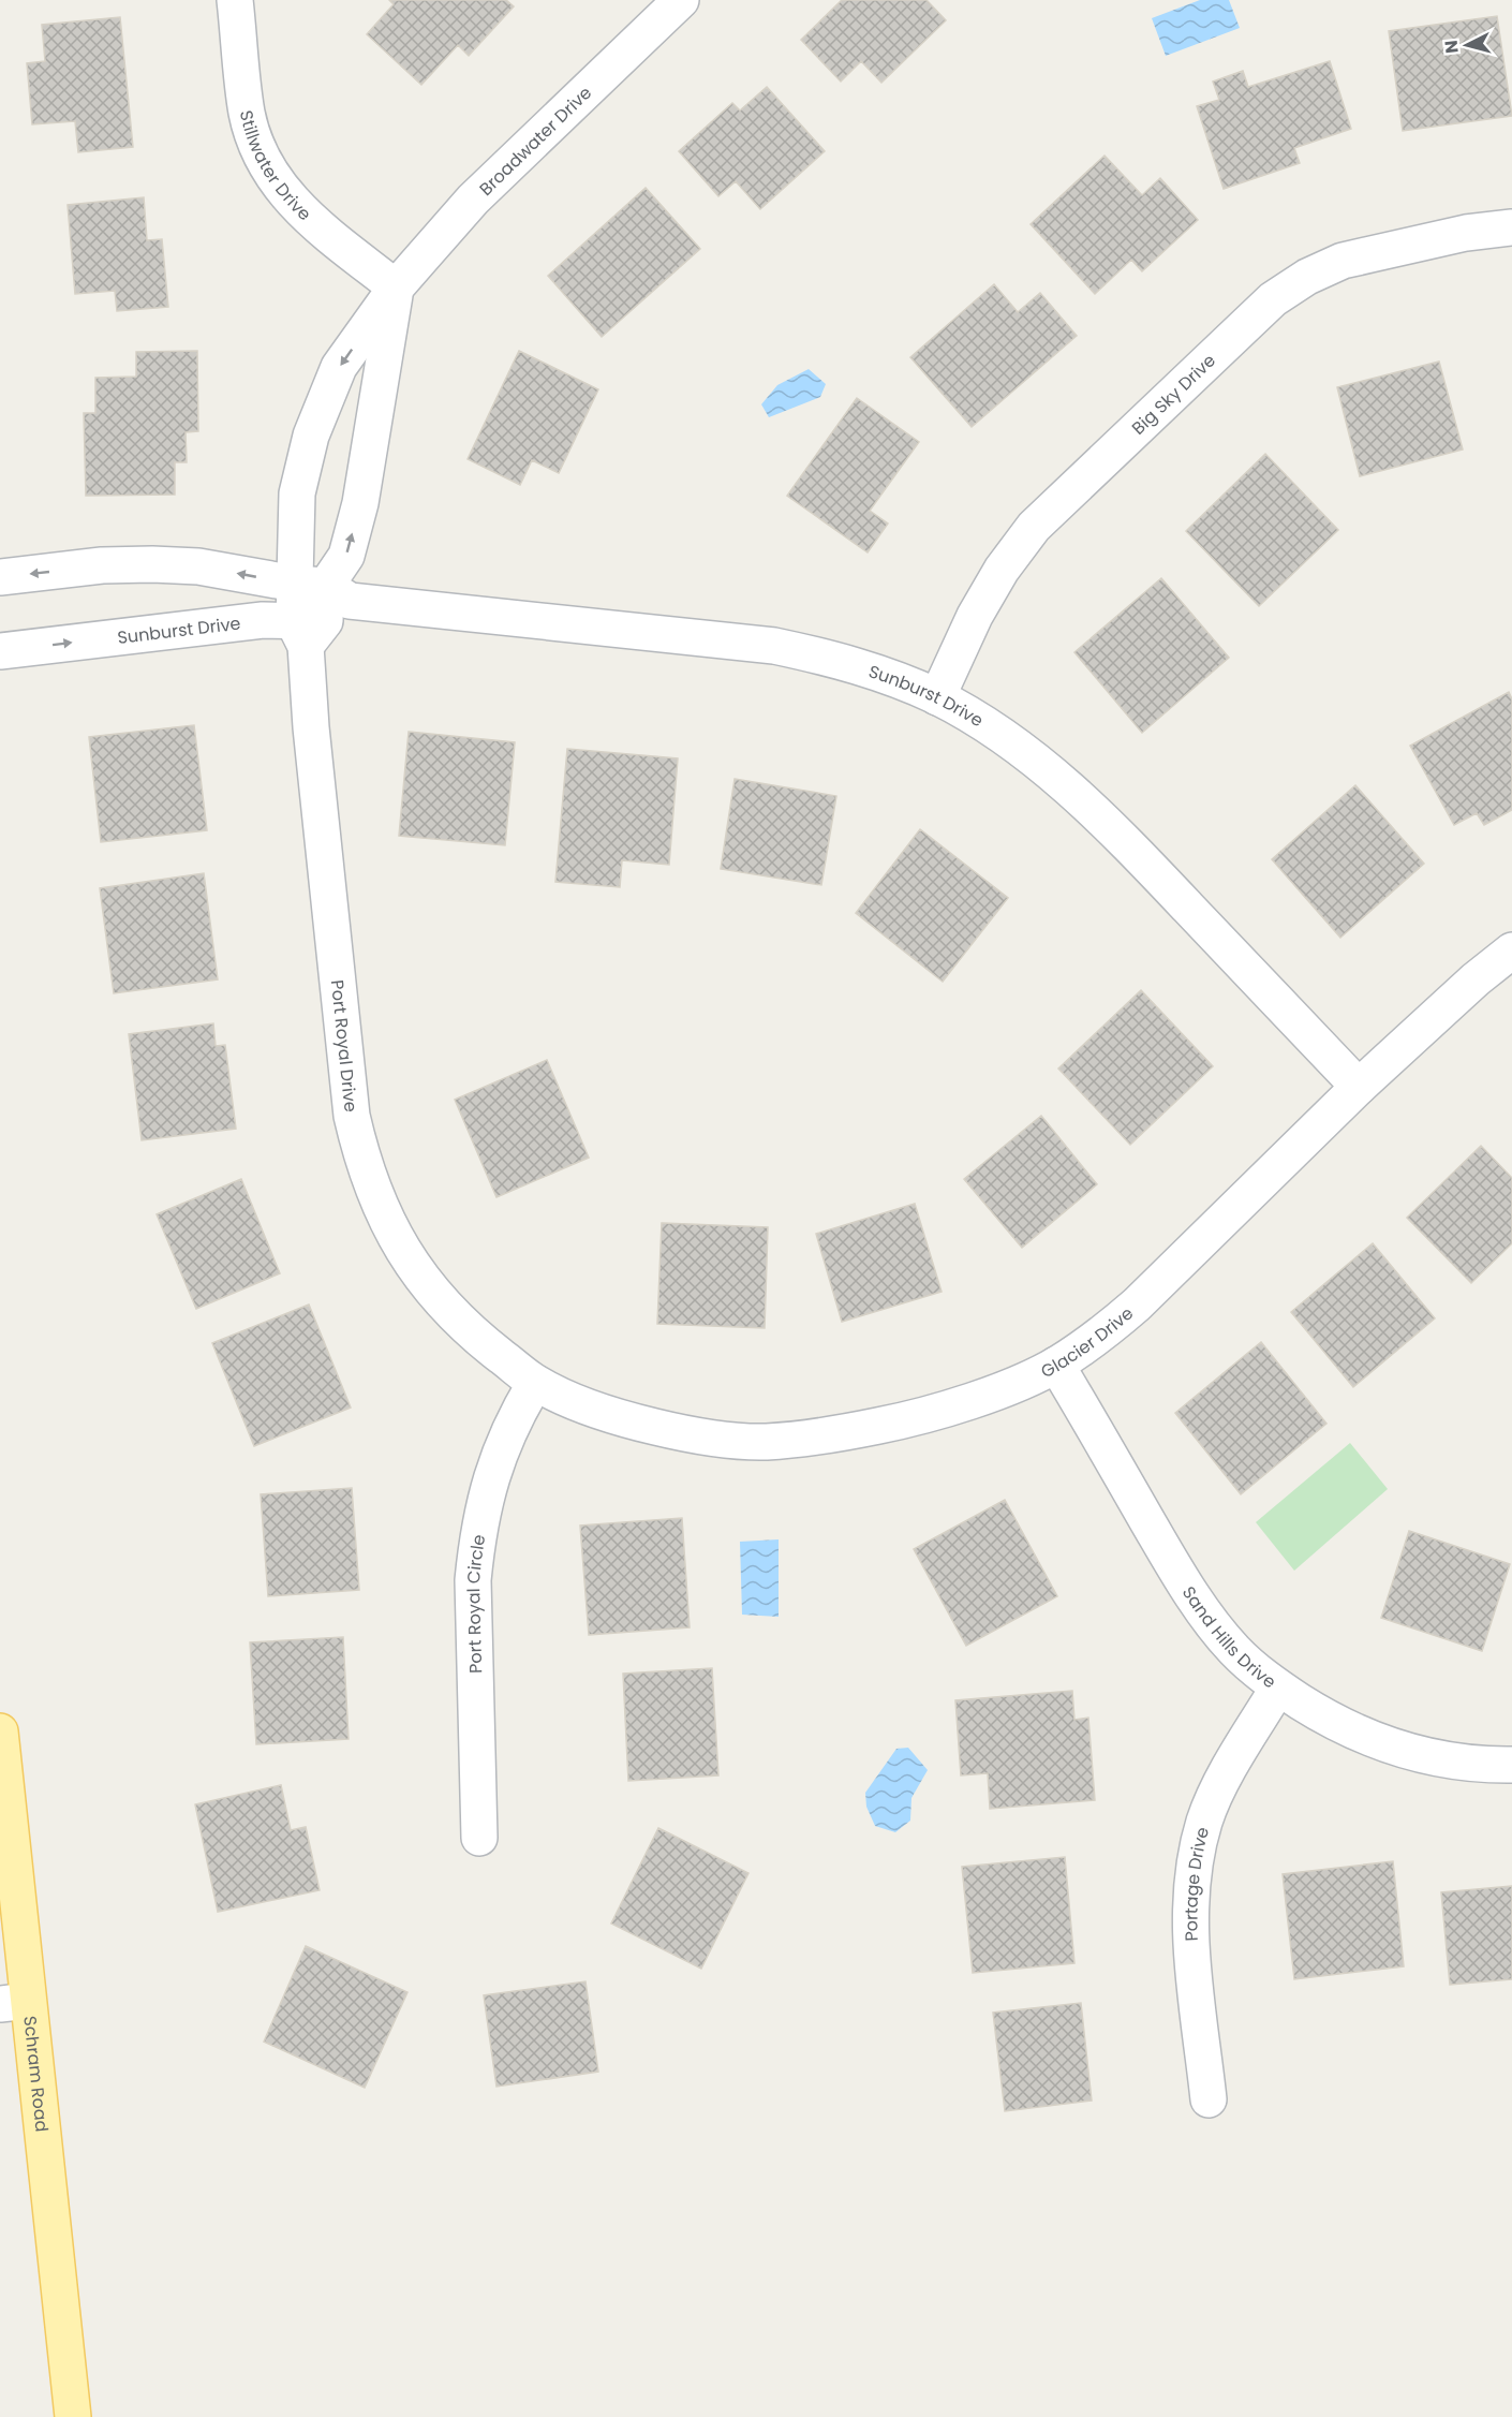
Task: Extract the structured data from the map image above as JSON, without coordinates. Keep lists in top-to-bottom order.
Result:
{
  "streets": {
    "main road": ["Schram Road"],
    "street": [
      "Broadwater Drive",
      "Stillwater Drive",
      "Big Sky Drive",
      "Sunburst Drive",
      "Port Royal Drive",
      "Glacier Drive",
      "Port Royal Circle",
      "Sand Hills Drive",
      "Portage Drive"
    ]
  },
  "crossings": [
    ["Broadwater Drive", "Stillwater Drive"],
    ["Broadwater Drive", "Sunburst Drive"],
    ["Broadwater Drive", "Port Royal Drive"],
    ["Big Sky Drive", "Sunburst Drive"],
    ["Sunburst Drive", "Port Royal Drive"],
    ["Sunburst Drive", "Glacier Drive"],
    ["Port Royal Drive", "Glacier Drive"],
    ["Port Royal Drive", "Port Royal Circle"],
    ["Glacier Drive", "Port Royal Circle"],
    ["Glacier Drive", "Sand Hills Drive"],
    ["Sand Hills Drive", "Portage Drive"]
  ],
  "north": "left"
}
